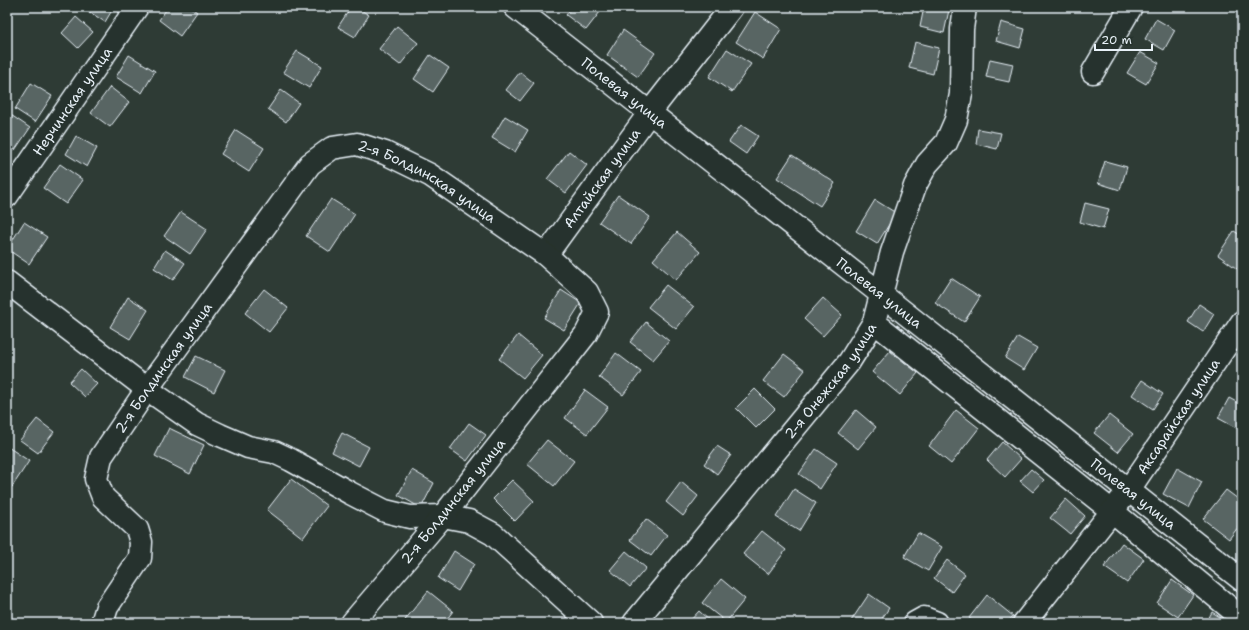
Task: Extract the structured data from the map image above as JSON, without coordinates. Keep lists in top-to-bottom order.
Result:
{
  "streets": {
    "street": [
      "Полевая улица",
      "Нерчинская улица",
      "Алтайская улица",
      "2-я Болдинская улица",
      "2-я Онежская улица",
      "Аксарайская улица"
    ]
  },
  "crossings": [
    ["Полевая улица", "Алтайская улица"],
    ["Полевая улица", "2-я Онежская улица"],
    ["Полевая улица", "Аксарайская улица"],
    ["Алтайская улица", "2-я Болдинская улица"]
  ],
  "scale_bar": "20 m"
}
